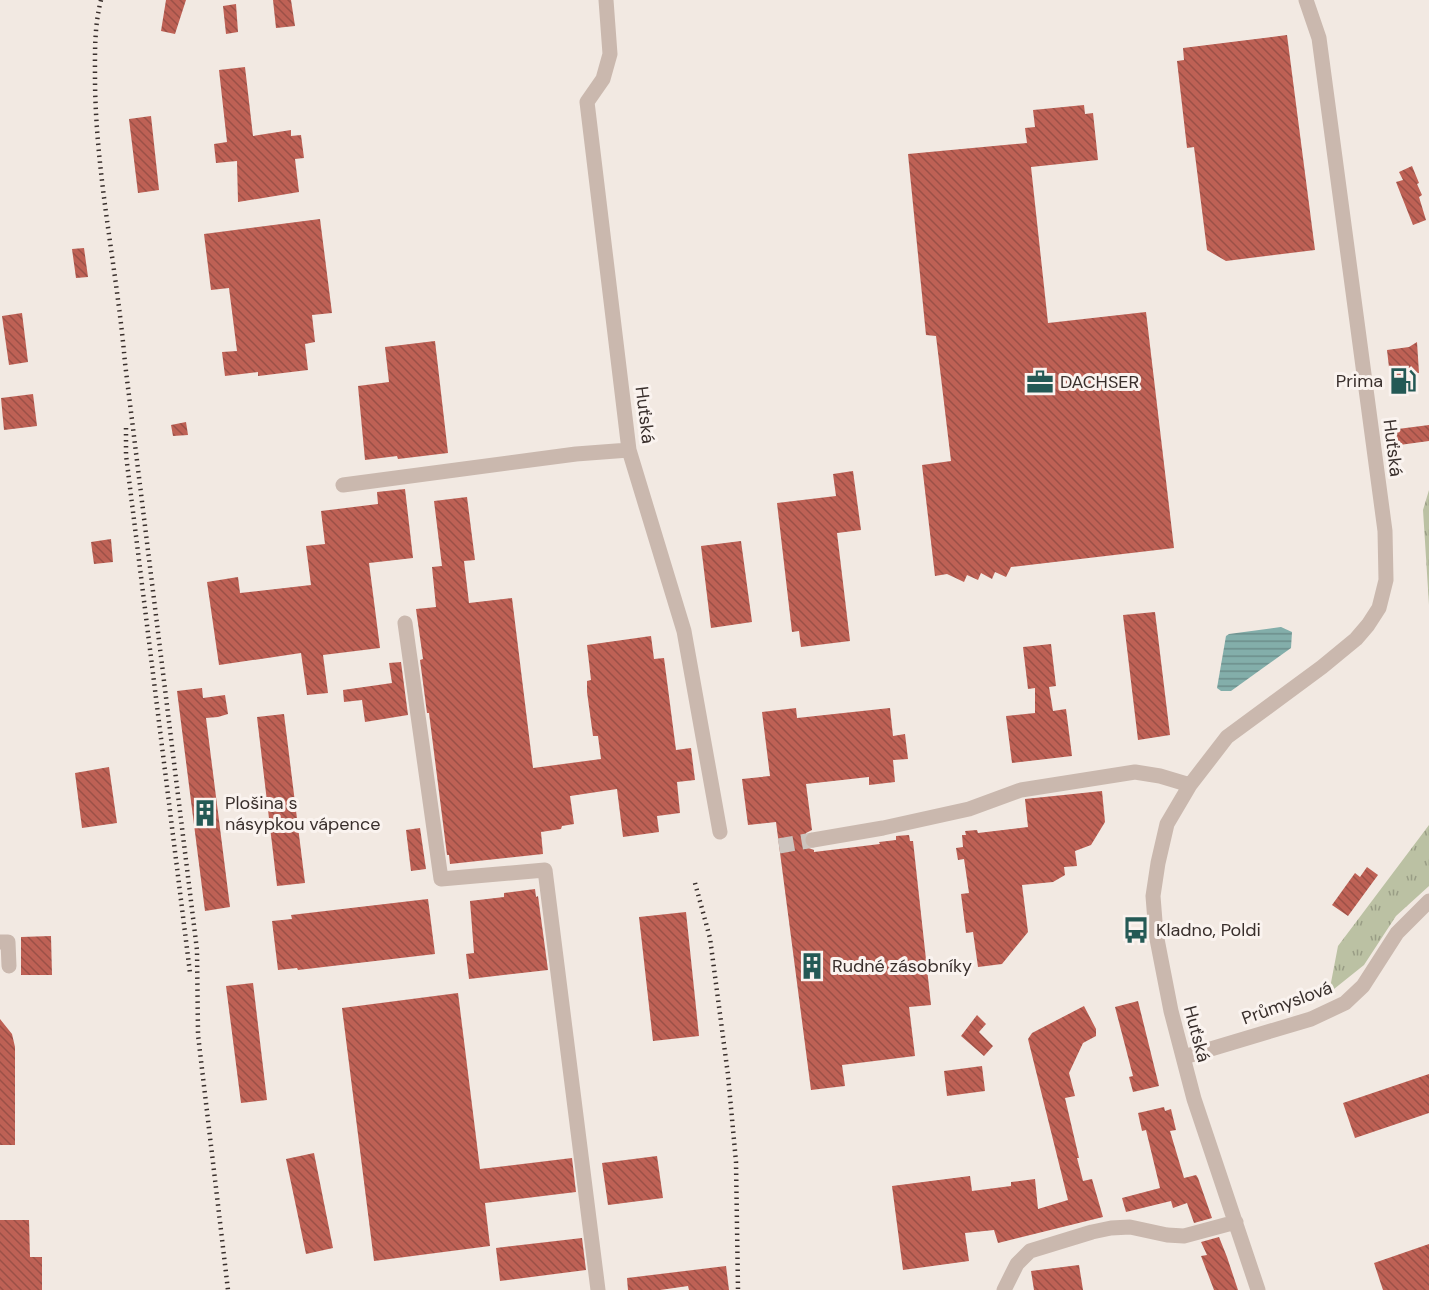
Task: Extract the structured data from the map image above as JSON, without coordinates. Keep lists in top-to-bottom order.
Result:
{
  "streets": {
    "street": ["Huťská", "Průmyslová"]
  },
  "crossings": [
    ["Huťská", "Průmyslová"]
  ],
  "places": {
    "fuel station": ["Prima"],
    "office": ["DACHSER"],
    "building": ["Plošina s násypkou vápence", "Rudné zásobníky"],
    "bus stop": ["Kladno, Poldi"]
  }
}
